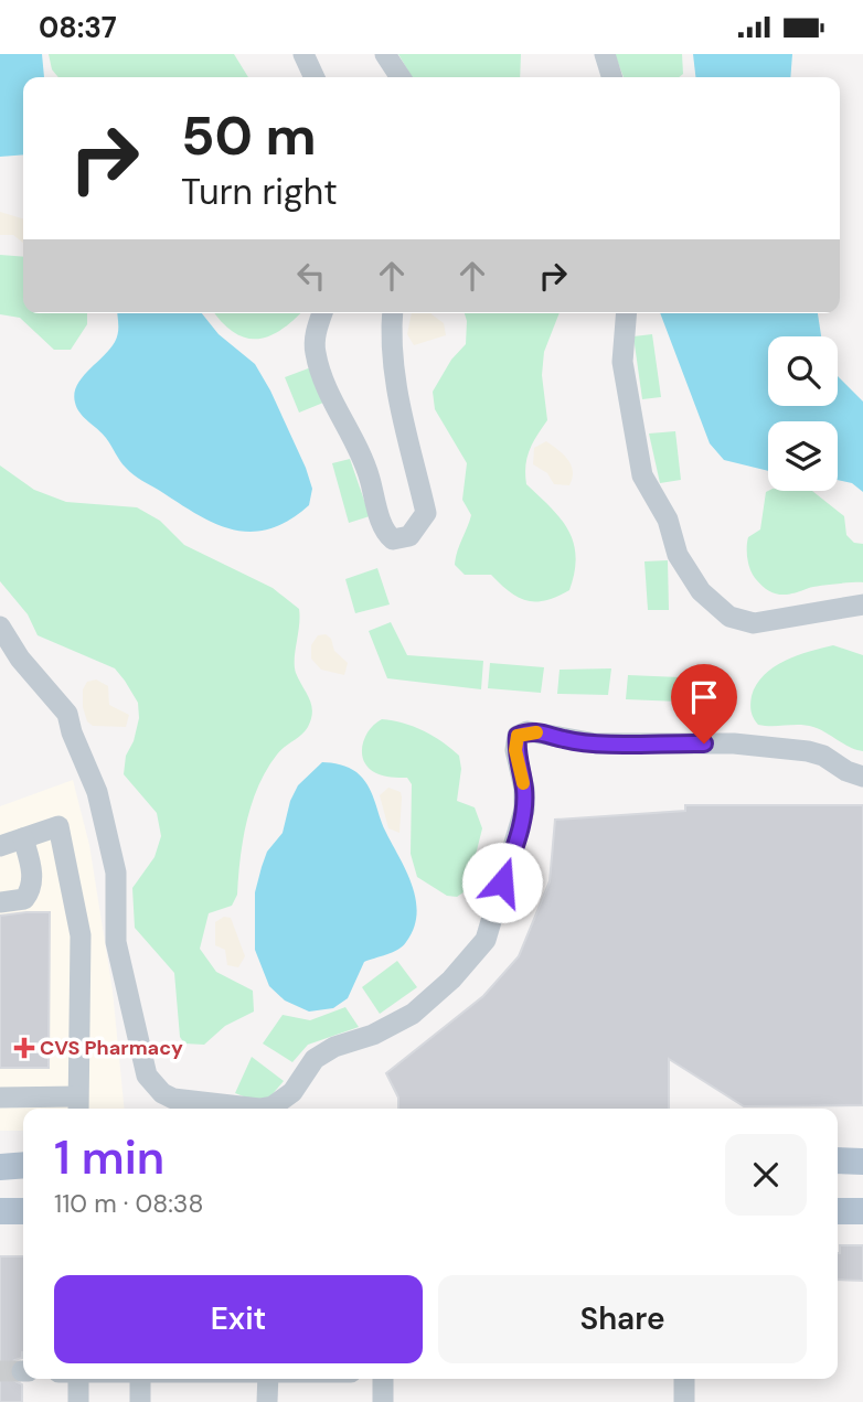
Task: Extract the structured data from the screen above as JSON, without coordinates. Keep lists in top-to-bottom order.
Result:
{
  "places": {
    "health": ["CVS Pharmacy"]
  },
  "page": {
    "status": "08:37",
    "turn": ["50 m", "Turn right"],
    "heading": ["1 min", "110 m · 08:38"],
    "buttons": ["Exit", "Share"]
  }
}
